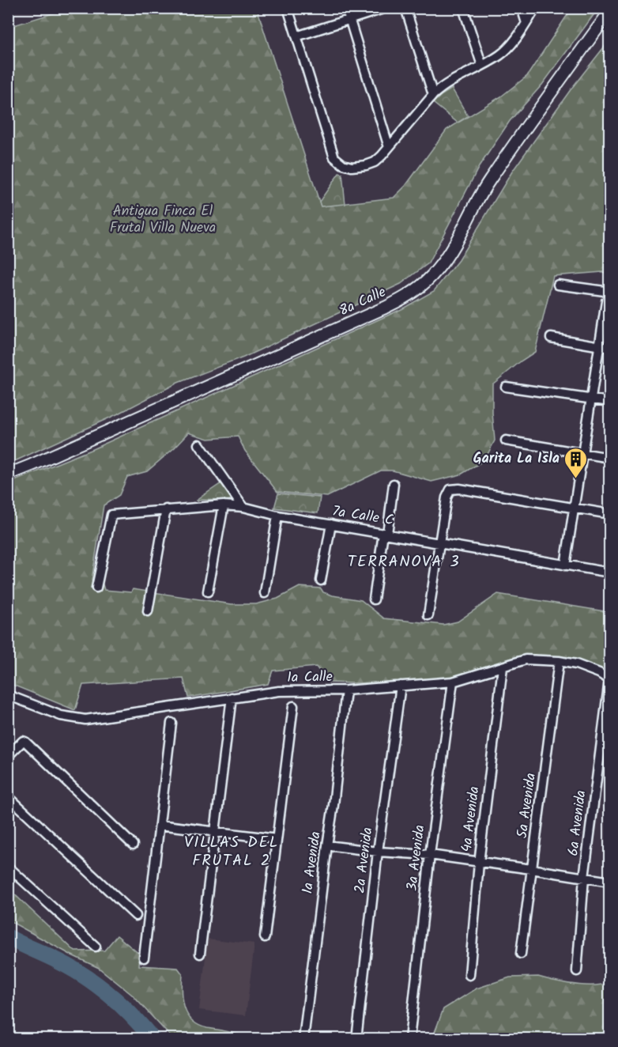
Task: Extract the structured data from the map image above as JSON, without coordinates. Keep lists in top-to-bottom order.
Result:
{
  "streets": {
    "main road": ["8a Calle"],
    "street": [
      "7a Calle C",
      "1a Calle",
      "5a Avenida",
      "4a Avenida",
      "6a Avenida",
      "3a Avenida",
      "2a Avenida",
      "1a Avenida"
    ]
  },
  "crossings": [
    ["1a Calle", "5a Avenida"],
    ["1a Calle", "4a Avenida"],
    ["1a Calle", "6a Avenida"],
    ["1a Calle", "3a Avenida"],
    ["1a Calle", "2a Avenida"],
    ["1a Calle", "1a Avenida"]
  ],
  "districts": ["TERRANOVA 3", "VILLAS DEL FRUTAL 2"],
  "parks": ["Antigua Finca El Frutal Villa Nueva"],
  "places": {
    "building": ["Garita La Isla"]
  }
}
